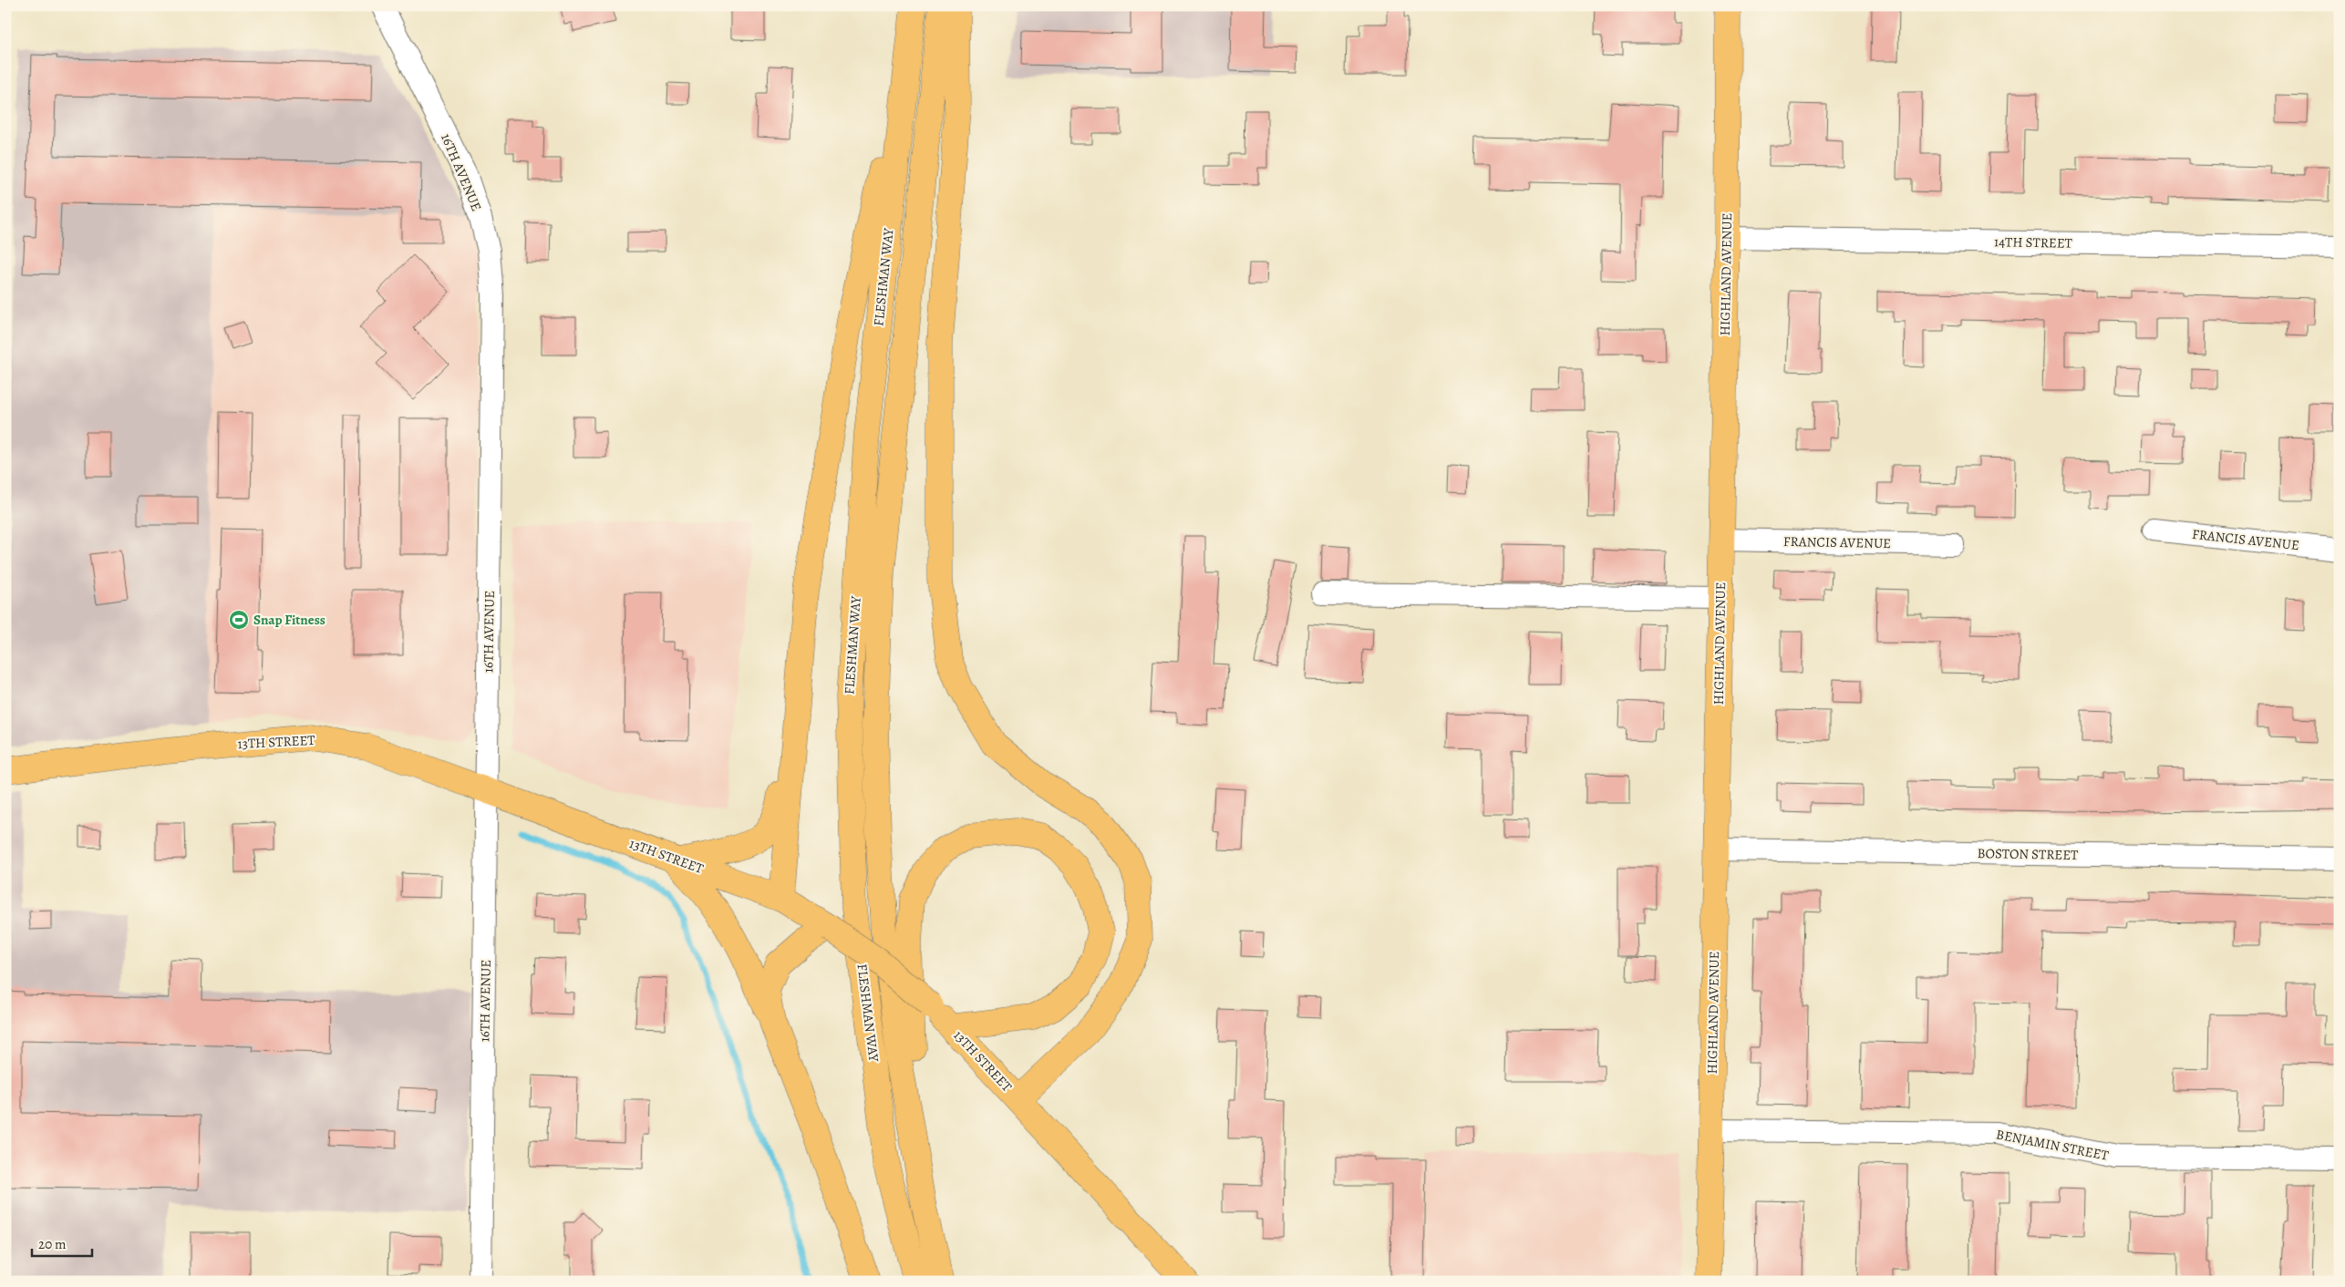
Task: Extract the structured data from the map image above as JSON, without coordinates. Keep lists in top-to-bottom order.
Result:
{
  "streets": {
    "main road": ["HIGHLAND AVENUE", "FLESHMAN WAY", "13TH STREET"],
    "street": [
      "16TH AVENUE",
      "14TH STREET",
      "FRANCIS AVENUE",
      "BOSTON STREET",
      "BENJAMIN STREET"
    ]
  },
  "crossings": [
    ["16TH AVENUE", "13TH STREET"],
    ["14TH STREET", "HIGHLAND AVENUE"],
    ["HIGHLAND AVENUE", "FRANCIS AVENUE"],
    ["HIGHLAND AVENUE", "BOSTON STREET"],
    ["HIGHLAND AVENUE", "BENJAMIN STREET"]
  ],
  "places": {
    "sports": ["Snap Fitness"]
  },
  "scale_bar": "20 m"
}
